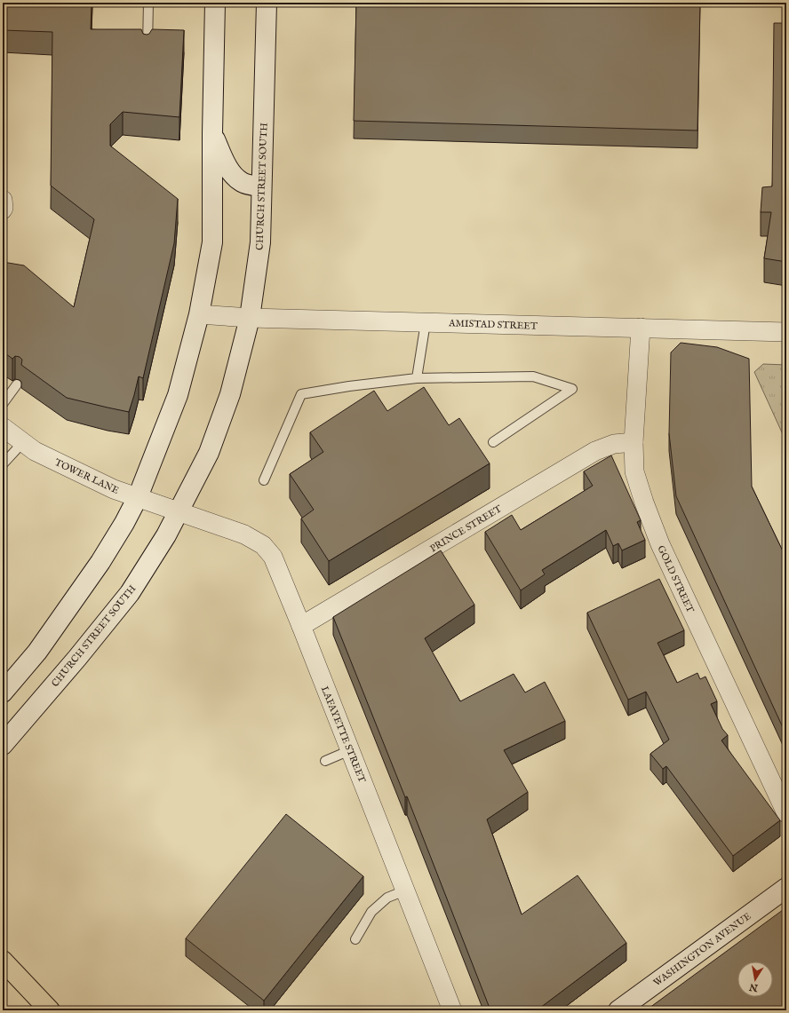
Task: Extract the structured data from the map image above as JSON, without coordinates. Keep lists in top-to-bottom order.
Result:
{
  "streets": {
    "main road": ["CHURCH STREET SOUTH", "WASHINGTON AVENUE"],
    "street": [
      "AMISTAD STREET",
      "TOWER LANE",
      "PRINCE STREET",
      "GOLD STREET",
      "LAFAYETTE STREET"
    ]
  },
  "crossings": [
    ["CHURCH STREET SOUTH", "AMISTAD STREET"],
    ["CHURCH STREET SOUTH", "TOWER LANE"],
    ["CHURCH STREET SOUTH", "LAFAYETTE STREET"],
    ["AMISTAD STREET", "GOLD STREET"],
    ["TOWER LANE", "LAFAYETTE STREET"],
    ["PRINCE STREET", "GOLD STREET"],
    ["PRINCE STREET", "LAFAYETTE STREET"]
  ],
  "north": "bottom"
}
